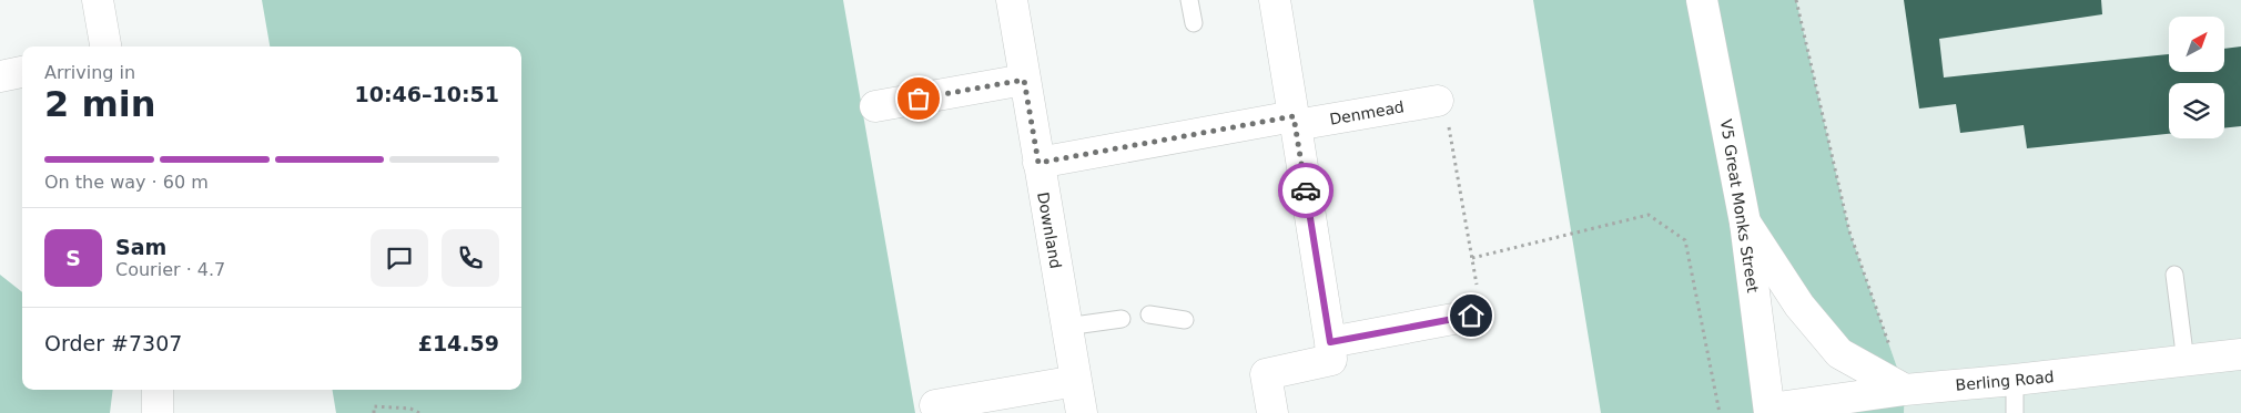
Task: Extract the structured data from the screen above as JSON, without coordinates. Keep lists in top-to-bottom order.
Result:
{
  "streets": {
    "street": [
      "Denmead",
      "V5 Great Monks Street",
      "Downland",
      "Berling Road"
    ]
  },
  "crossings": [
    ["Denmead", "Downland"],
    ["V5 Great Monks Street", "Berling Road"]
  ],
  "north": "top right",
  "page": {
    "heading": ["2 min", "Arriving in", "10:46–10:51"],
    "panel": [
      "Sam",
      "Courier · 4.7",
      "Order #7307",
      "£14.59"
    ],
    "bar": "On the way · 60 m",
    "round": "S"
  }
}
